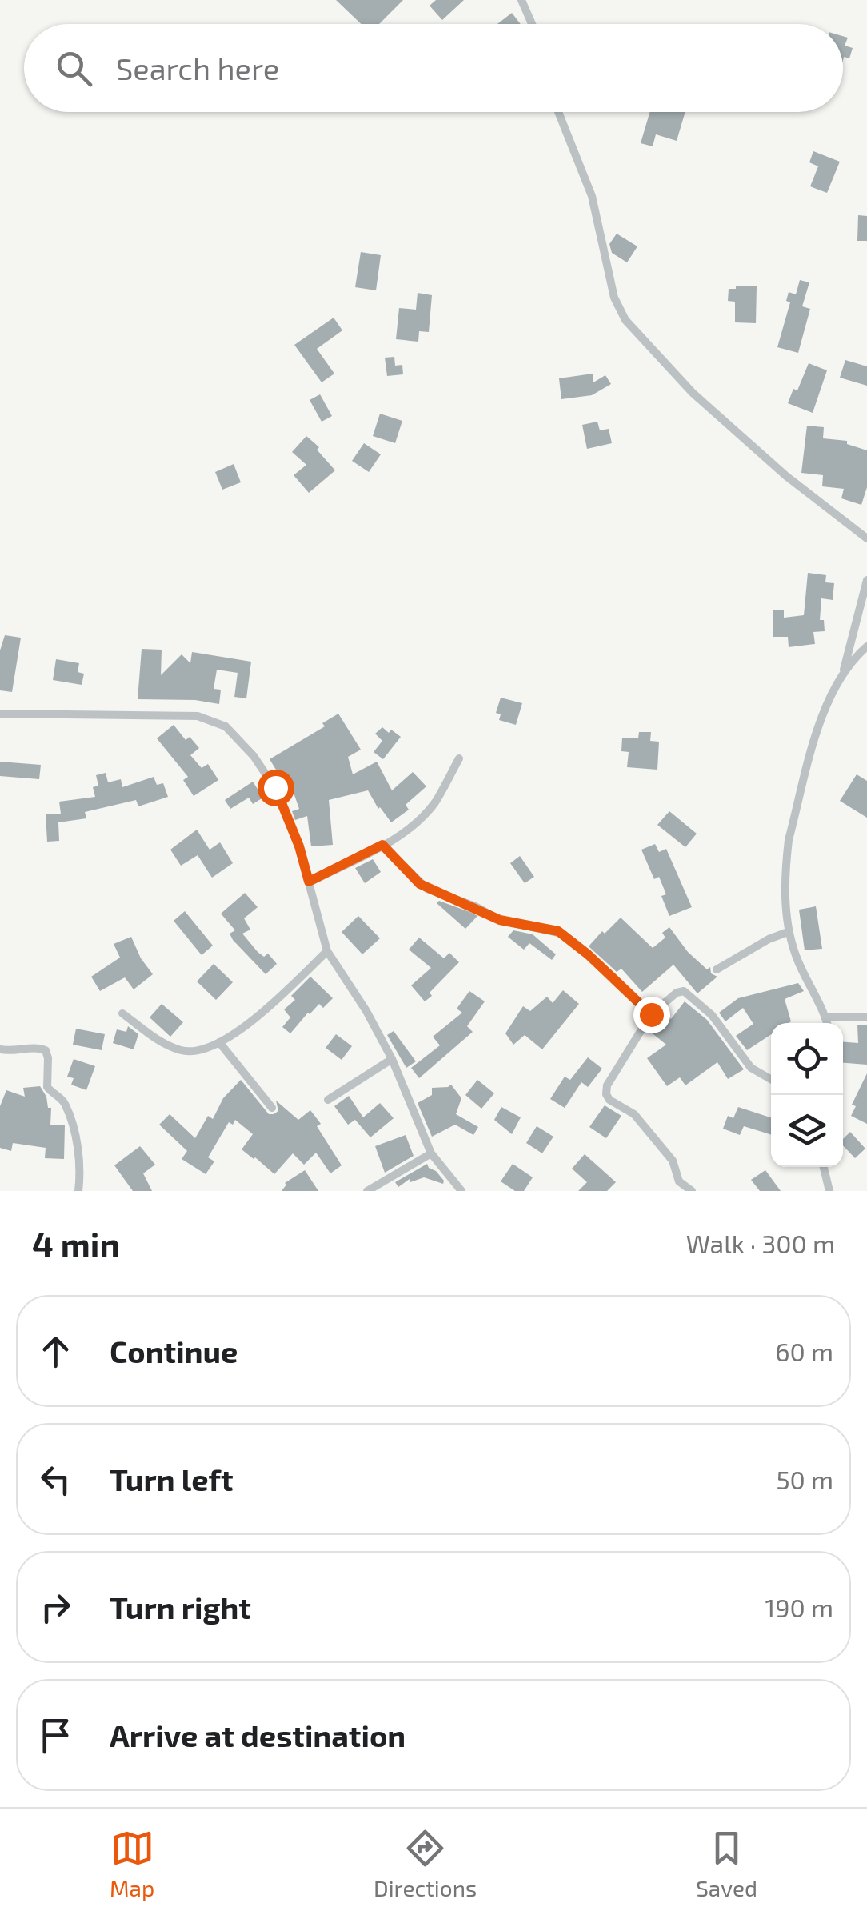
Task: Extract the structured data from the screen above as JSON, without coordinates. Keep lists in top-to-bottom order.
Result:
{
  "page": {
    "search": "Search here",
    "heading": ["4 min", "Walk · 300 m"],
    "list": [
      ["Continue", "60 m"],
      ["Turn left", "50 m"],
      ["Turn right", "190 m"],
      "Arrive at destination"
    ],
    "nav": ["Map", "Directions", "Saved"]
  }
}
